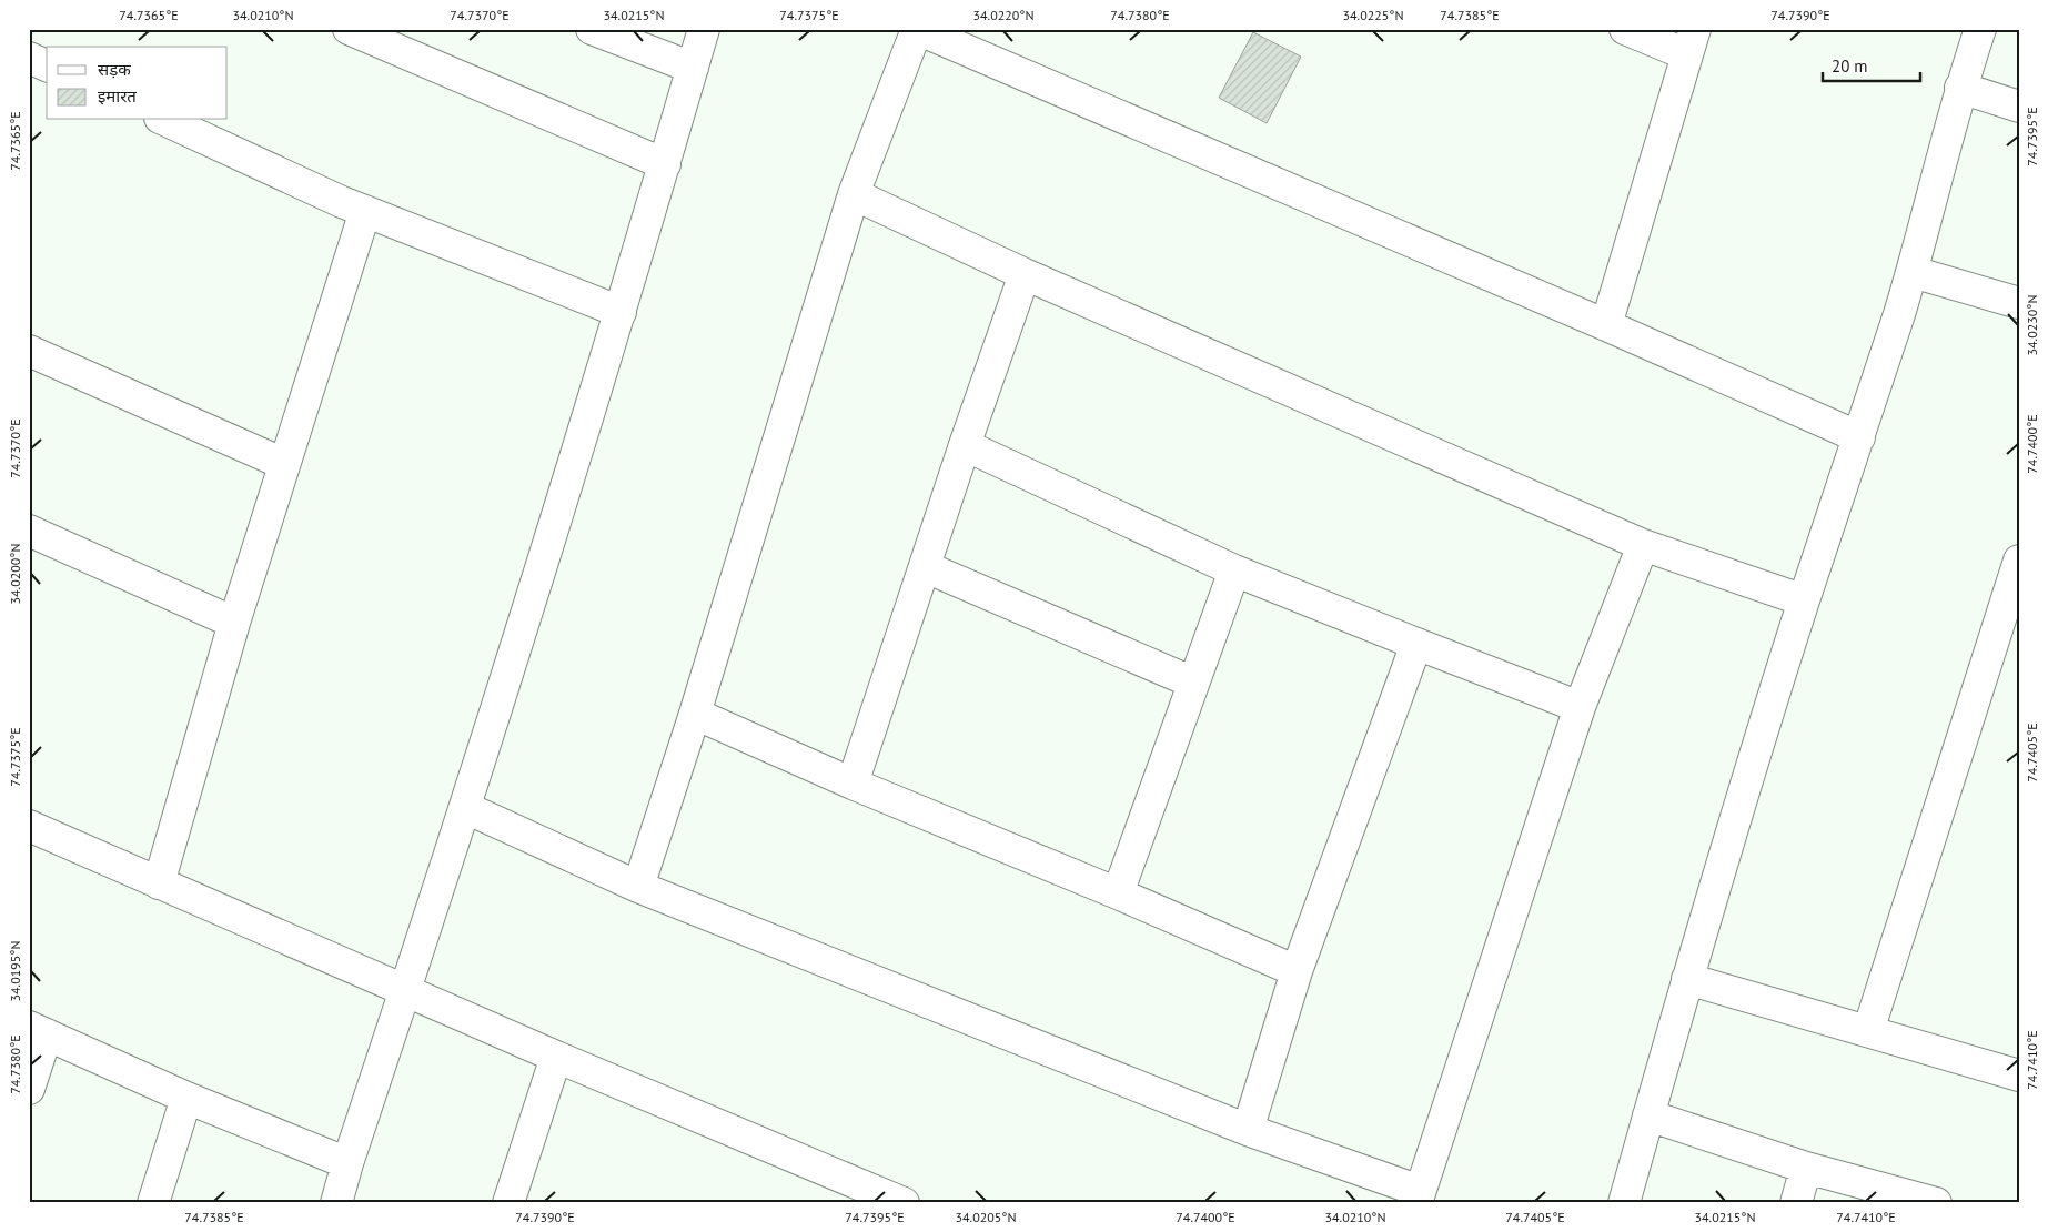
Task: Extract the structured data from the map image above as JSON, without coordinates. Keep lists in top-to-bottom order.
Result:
{
  "legend": ["सड़क", "इमारत"],
  "scale_bar": "20 m",
  "coordinates": [
    "74.7365°E",
    "34.0210°N",
    "74.7370°E",
    "34.0215°N",
    "74.7375°E",
    "34.0220°N",
    "74.7380°E",
    "34.0225°N",
    "74.7385°E",
    "74.7390°E",
    "74.7395°E",
    "34.0230°N",
    "74.7400°E",
    "34.0200°N",
    "74.7405°E",
    "34.0195°N",
    "74.7410°E",
    "34.0205°N"
  ]
}
